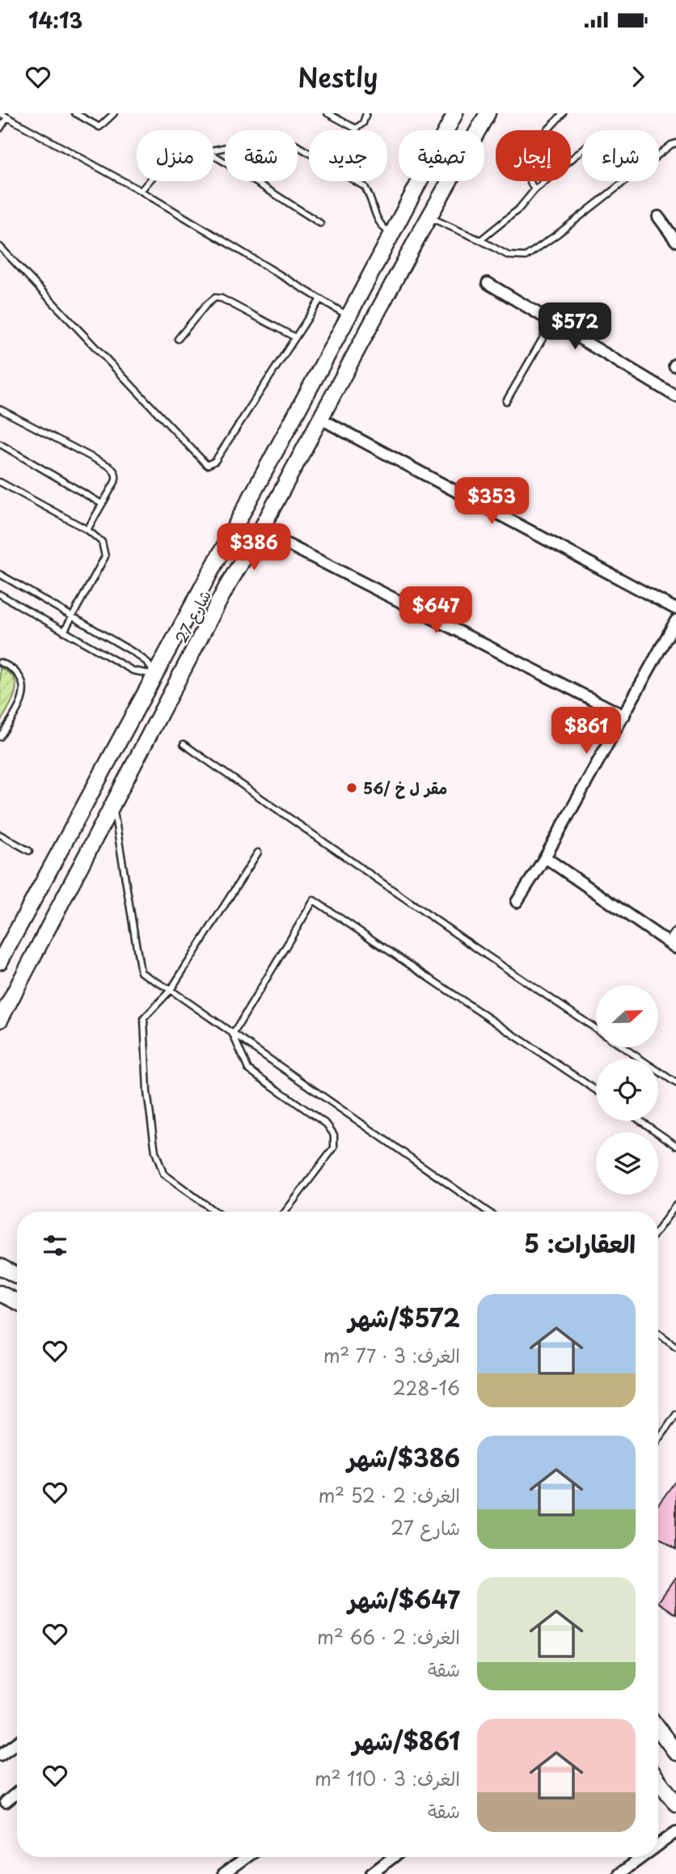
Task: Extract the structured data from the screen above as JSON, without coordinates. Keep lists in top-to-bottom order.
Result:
{
  "streets": {
    "main road": ["شارع 27"]
  },
  "places": ["مقر ل خ /56"],
  "north": "right",
  "page": {
    "status": "14:13",
    "header": "Nestly",
    "chip": [
      "شراء",
      "إيجار",
      "تصفية",
      "جديد",
      "شقة",
      "منزل"
    ],
    "price": [
      "$572",
      "$353",
      "$386",
      "$647",
      "$861"
    ],
    "heading": "العقارات: 5",
    "list": [
      {
        "name": "$572/شهر",
        "note": "الغرف: 3 · 77 m² · 228-16"
      },
      {
        "name": "$386/شهر",
        "note": "الغرف: 2 · 52 m² · شارع 27"
      },
      {
        "name": "$647/شهر",
        "note": "الغرف: 2 · 66 m² · شقة"
      },
      {
        "name": "$861/شهر",
        "note": "الغرف: 3 · 110 m² · شقة"
      }
    ]
  }
}
